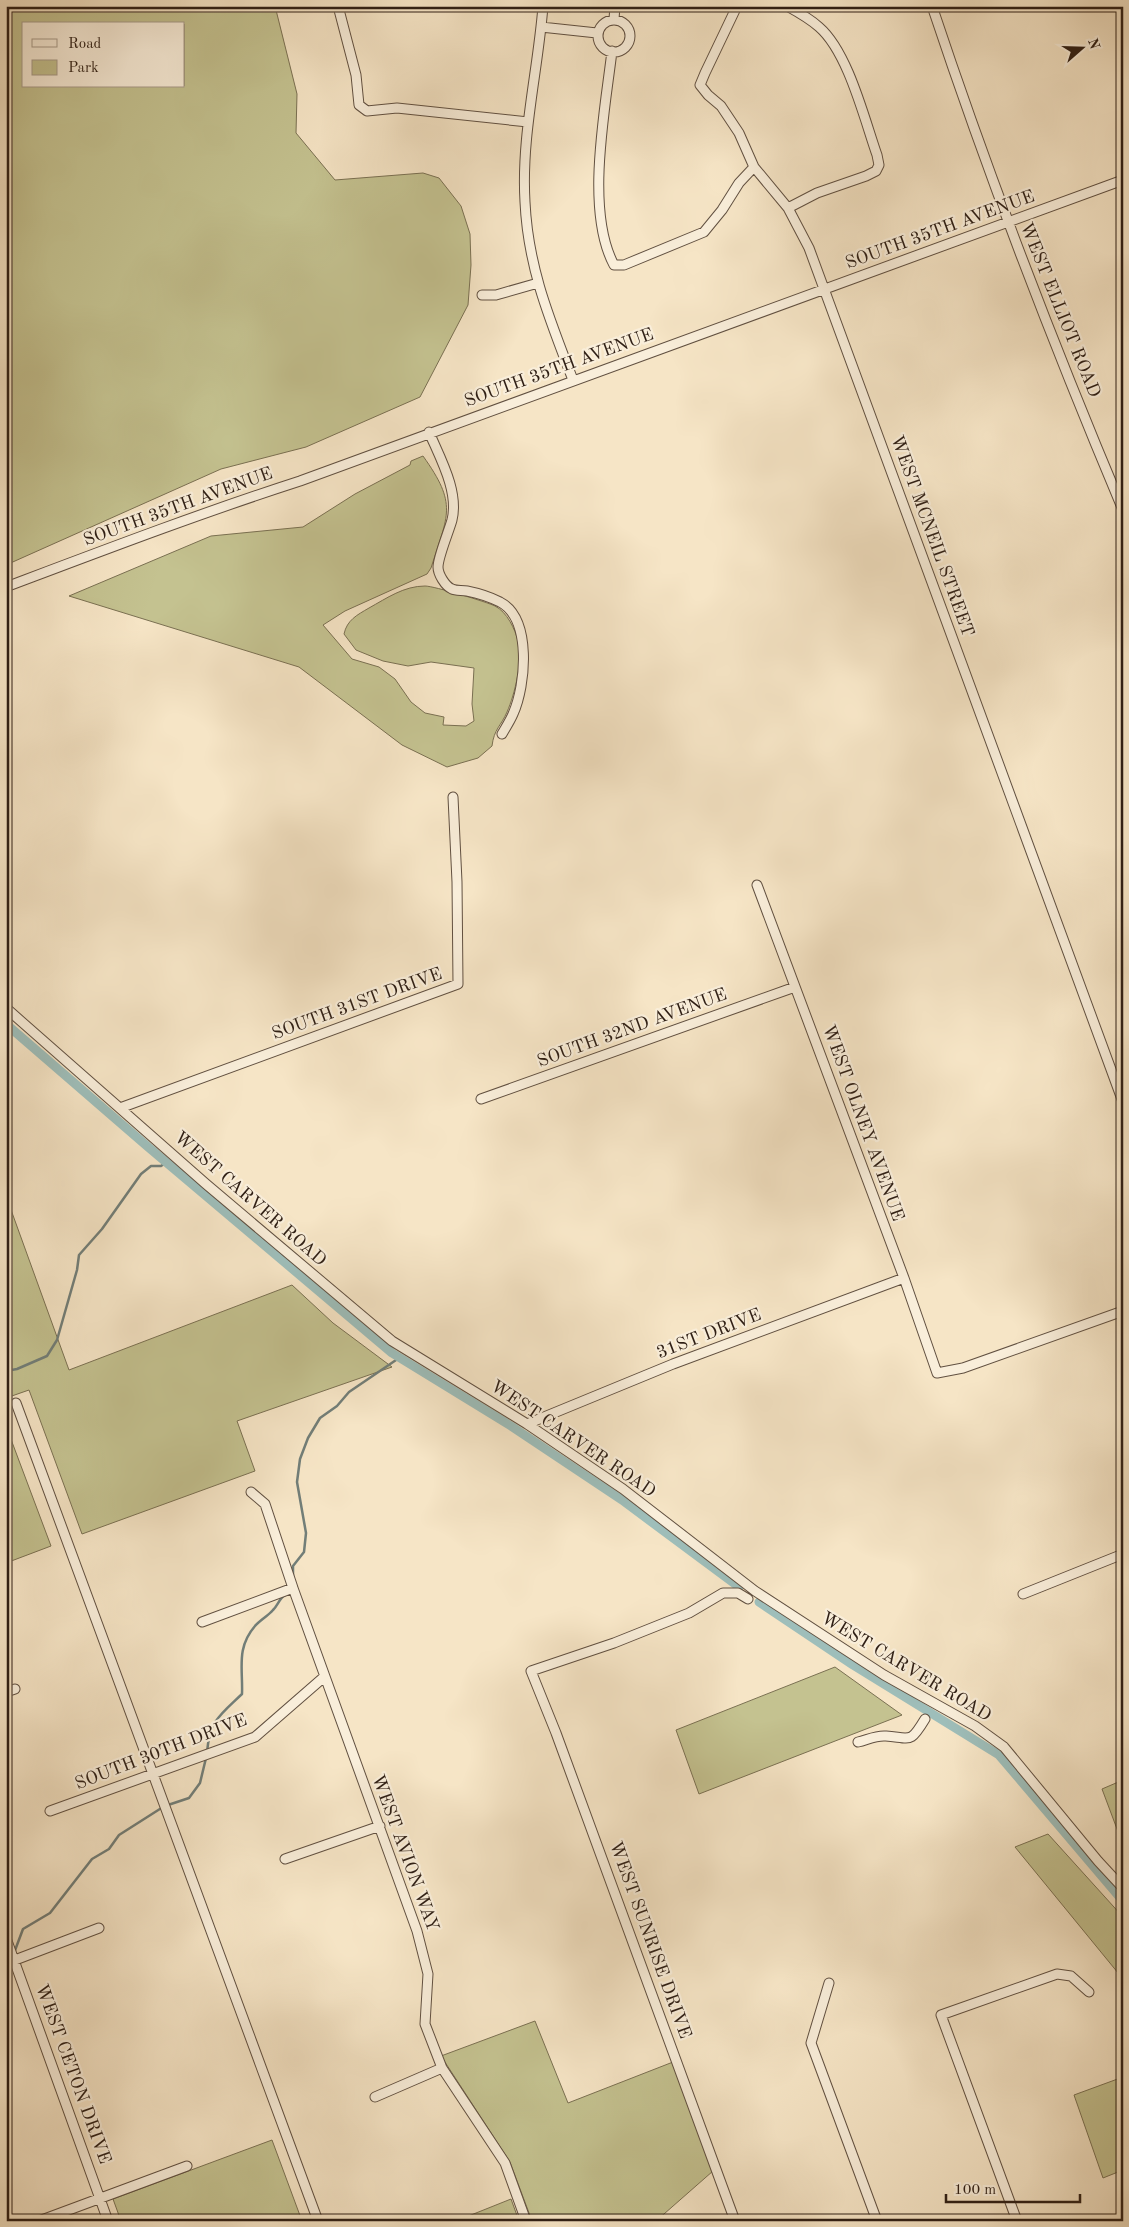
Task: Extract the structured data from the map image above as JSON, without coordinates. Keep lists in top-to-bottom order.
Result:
{
  "streets": {
    "street": [
      "SOUTH 35TH AVENUE",
      "WEST ELLIOT ROAD",
      "WEST MCNEIL STREET",
      "SOUTH 31ST DRIVE",
      "SOUTH 32ND AVENUE",
      "WEST OLNEY AVENUE",
      "WEST CARVER ROAD",
      "31ST DRIVE",
      "SOUTH 30TH DRIVE",
      "WEST AVION WAY",
      "WEST SUNRISE DRIVE",
      "WEST CETON DRIVE"
    ]
  },
  "crossings": [
    ["SOUTH 35TH AVENUE", "WEST ELLIOT ROAD"],
    ["SOUTH 35TH AVENUE", "WEST MCNEIL STREET"],
    ["SOUTH 31ST DRIVE", "WEST CARVER ROAD"],
    ["SOUTH 32ND AVENUE", "WEST OLNEY AVENUE"],
    ["WEST OLNEY AVENUE", "31ST DRIVE"],
    ["WEST CARVER ROAD", "31ST DRIVE"],
    ["SOUTH 30TH DRIVE", "WEST AVION WAY"]
  ],
  "legend": ["Road", "Park"],
  "scale_bar": "100 m",
  "north": "right"
}
